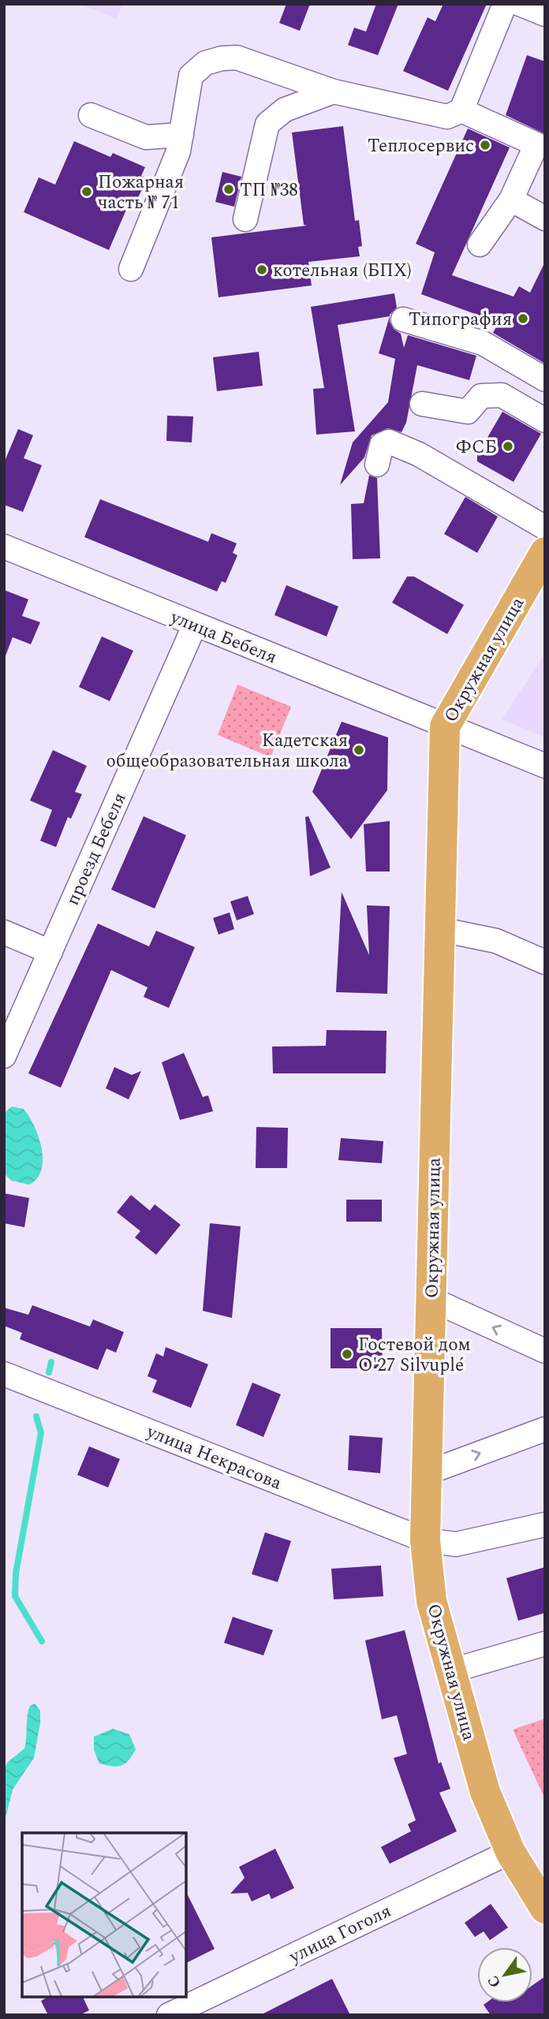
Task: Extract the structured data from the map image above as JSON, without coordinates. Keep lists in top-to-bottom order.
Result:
{
  "streets": {
    "main road": ["Окружная улица"],
    "street": [
      "улица Бебеля",
      "проезд Бебеля",
      "улица Некрасова",
      "улица Гоголя"
    ]
  },
  "crossings": [
    ["улица Бебеля", "Окружная улица"],
    ["улица Бебеля", "проезд Бебеля"],
    ["Окружная улица", "улица Некрасова"],
    ["Окружная улица", "улица Гоголя"]
  ],
  "places": [
    "Теплосервис",
    "ТП №38",
    "Пожарная часть № 71",
    "котельная (БПХ)",
    "Типография",
    "ФСБ",
    "Кадетская общеобразовательная школа",
    "Гостевой дом O'27 Silvuplé"
  ],
  "north": "bottom left"
}
